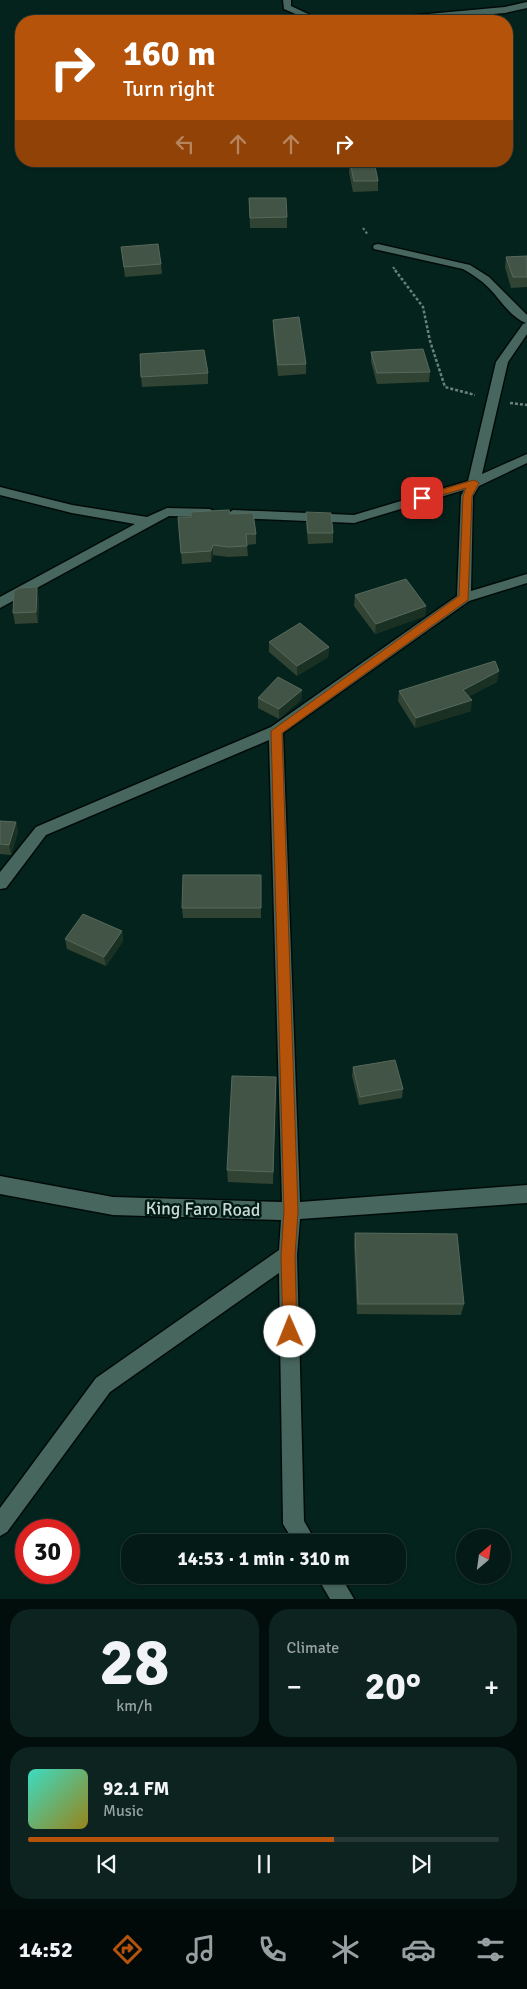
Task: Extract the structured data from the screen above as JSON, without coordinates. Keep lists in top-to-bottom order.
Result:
{
  "streets": {
    "street": ["King Faro Road"]
  },
  "north": "top right",
  "page": {
    "turn": ["160 m", "Turn right"],
    "limit": "30",
    "trip": "14:53 · 1 min · 310 m",
    "tile": [
      ["28", "km/h"],
      "Climate"
    ],
    "heat": ["−", "20°", "+"],
    "song": ["92.1 FM", "Music"],
    "tabs": "14:52"
  }
}
